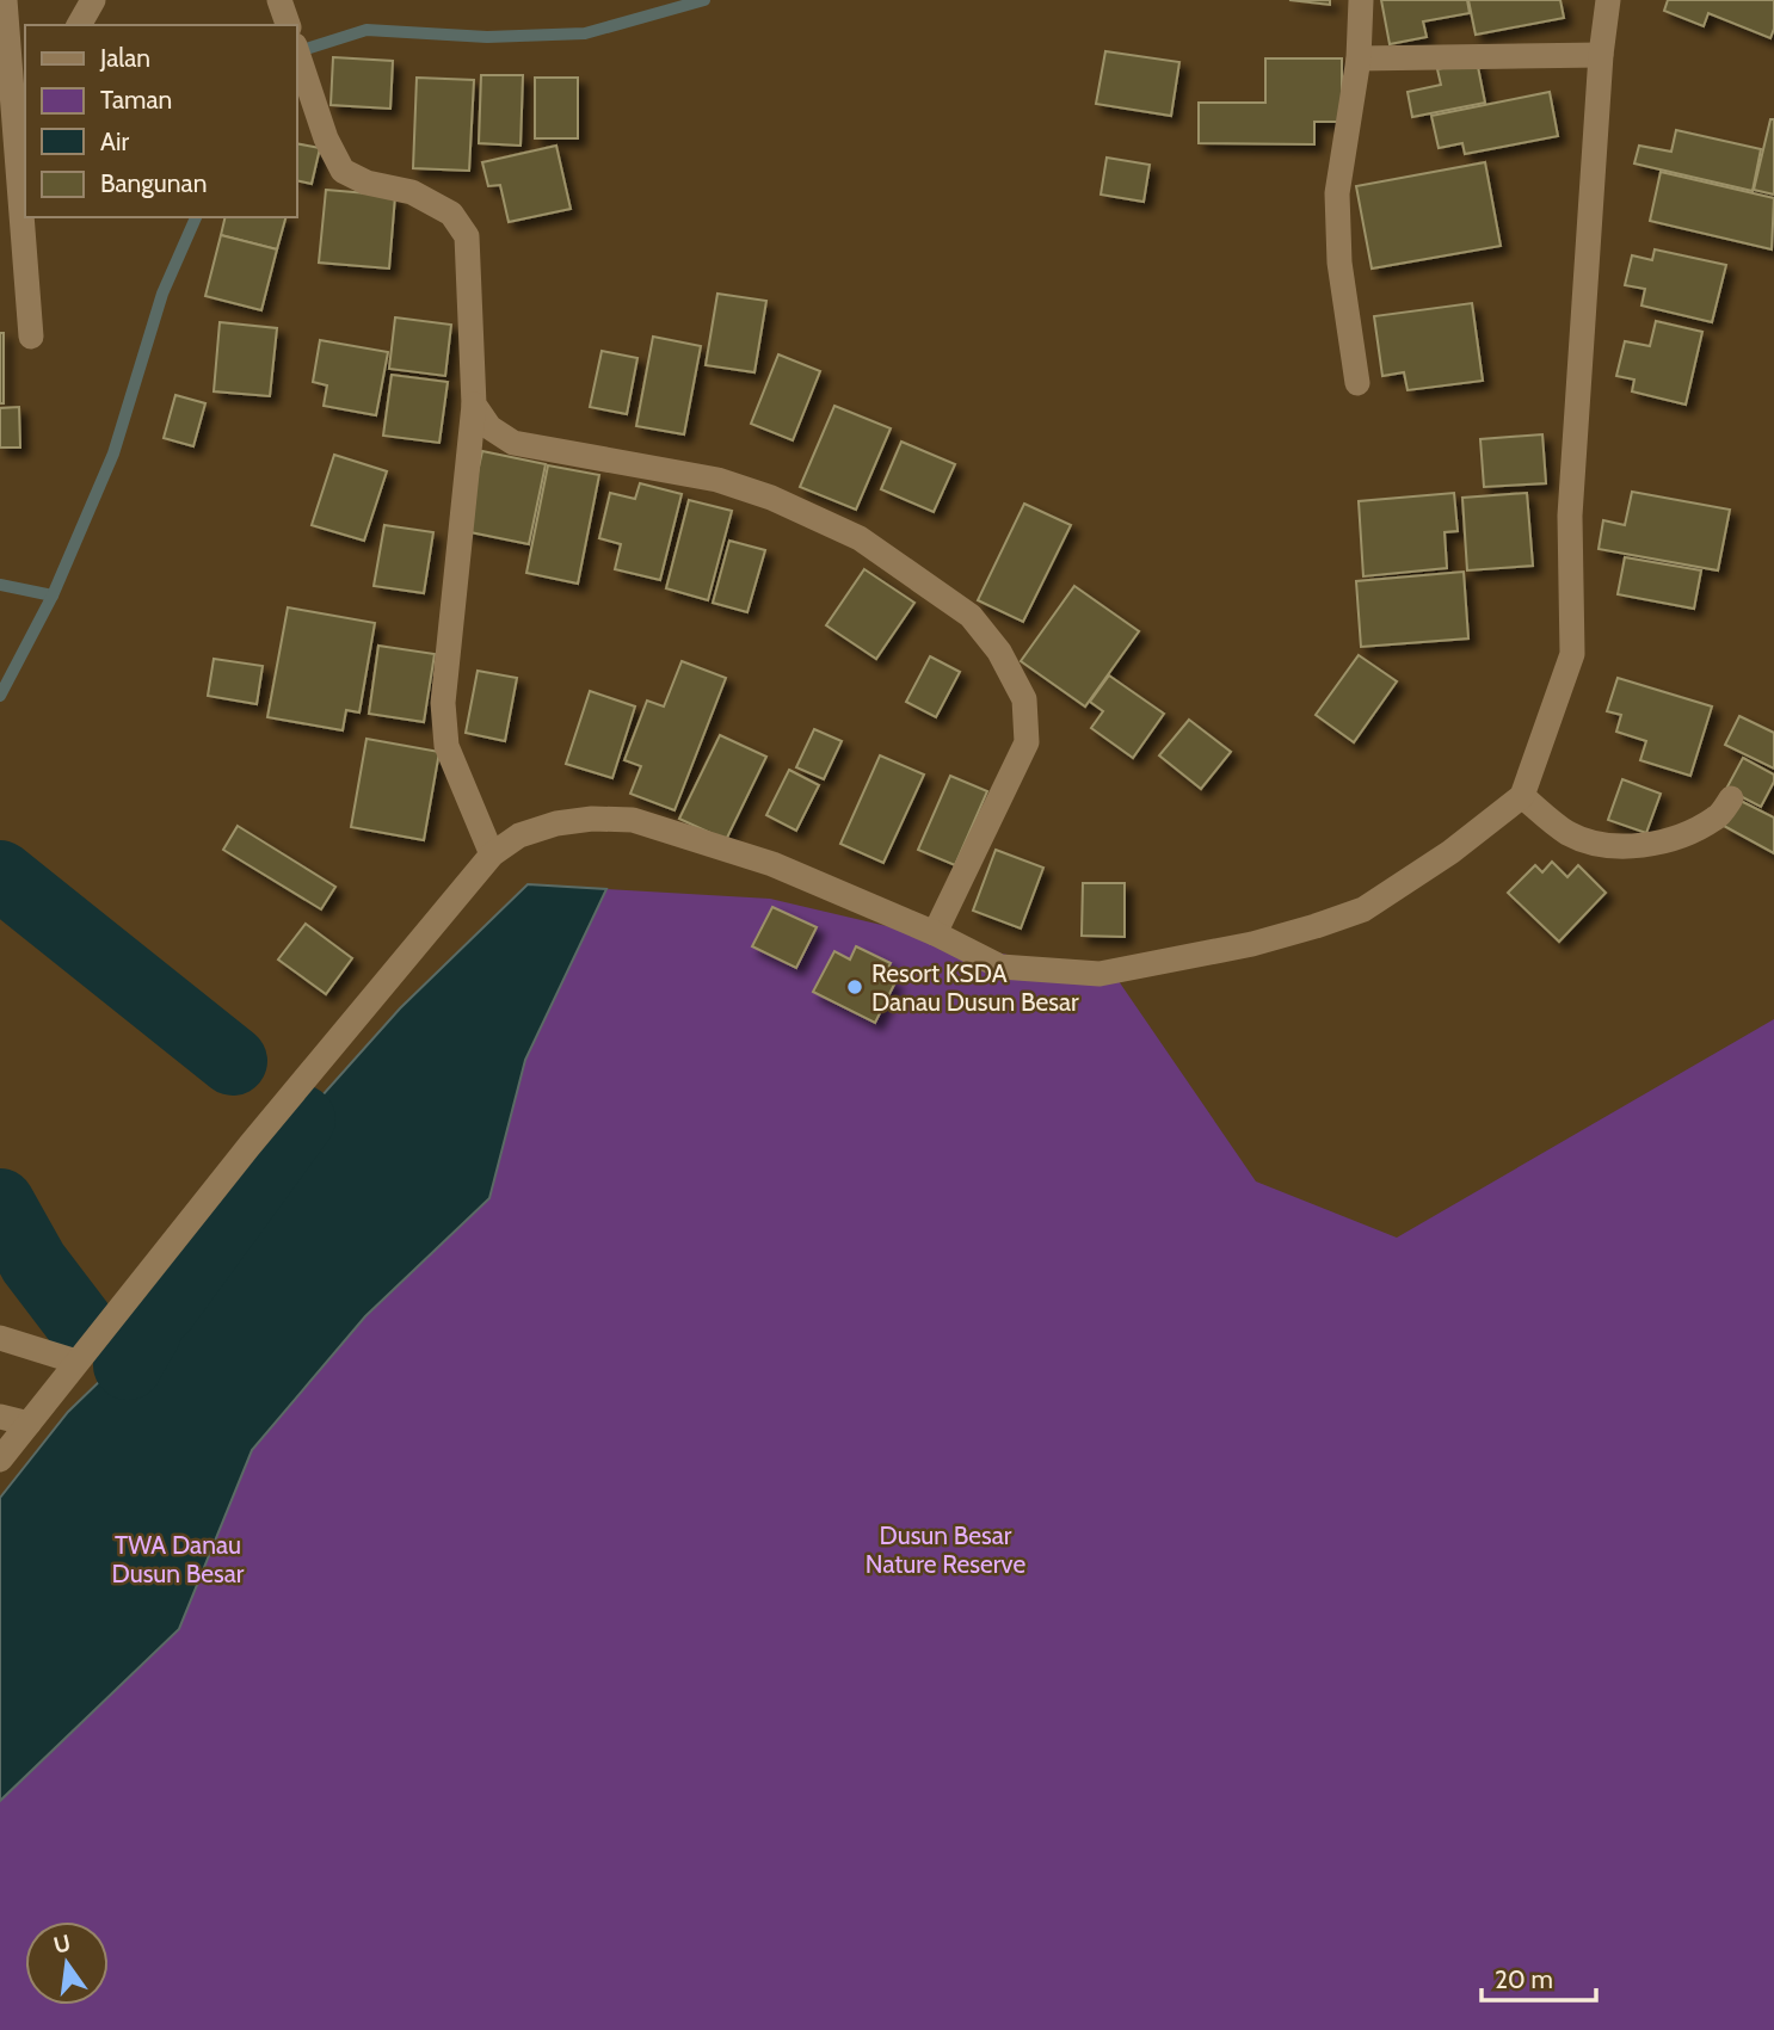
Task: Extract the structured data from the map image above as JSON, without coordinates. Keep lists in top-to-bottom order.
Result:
{
  "parks": ["Dusun Besar Nature Reserve", "TWA Danau Dusun Besar"],
  "places": ["Resort KSDA Danau Dusun Besar"],
  "legend": [
    "Jalan",
    "Taman",
    "Air",
    "Bangunan"
  ],
  "scale_bar": "20 m",
  "north": "top"
}
